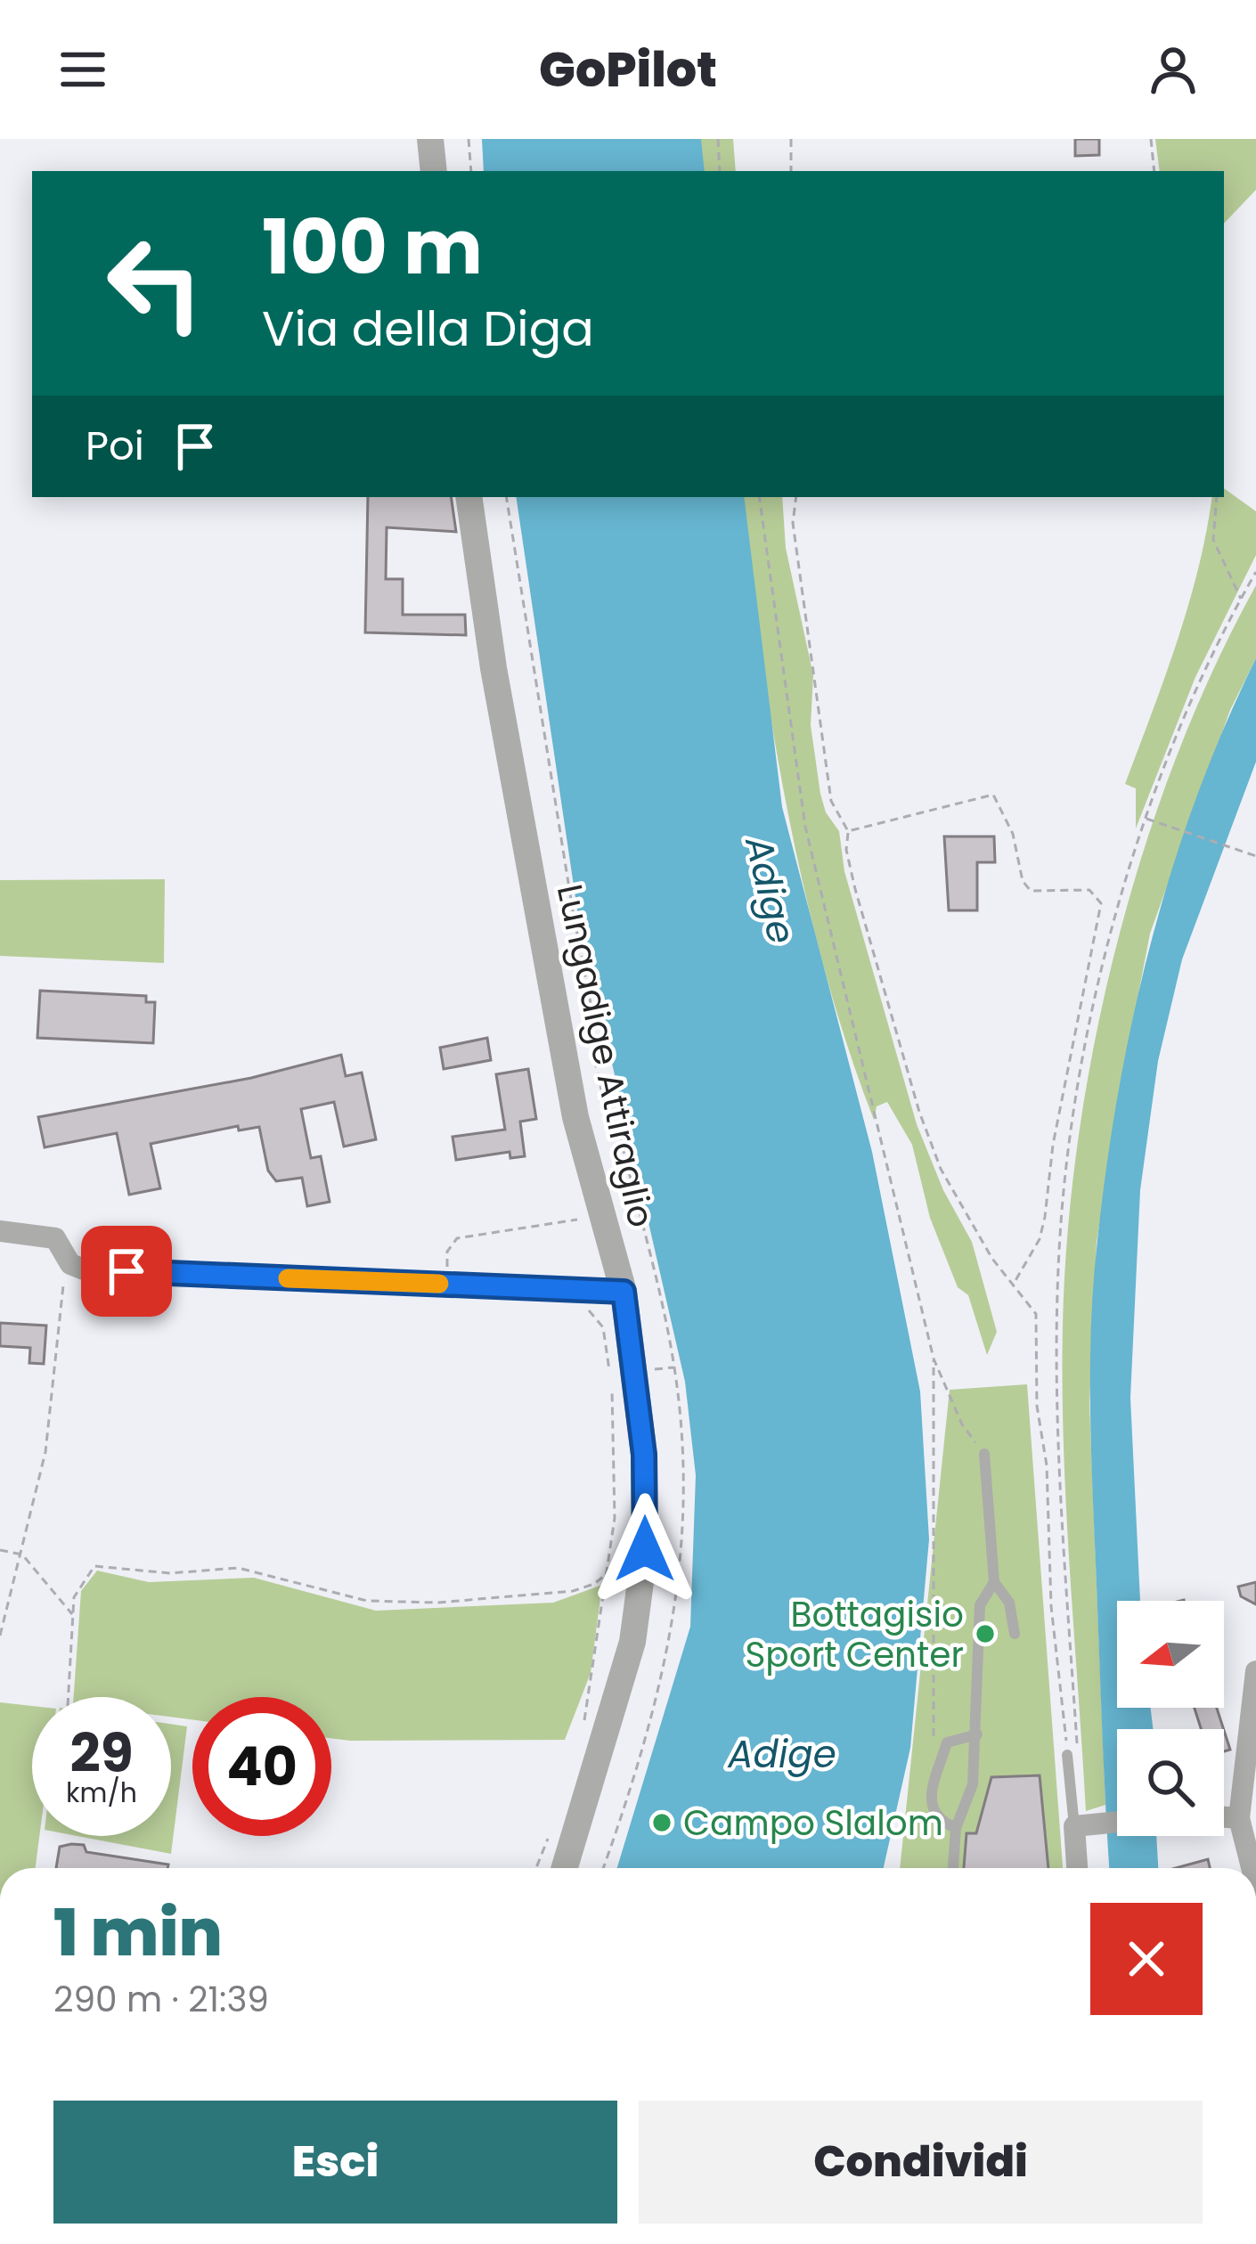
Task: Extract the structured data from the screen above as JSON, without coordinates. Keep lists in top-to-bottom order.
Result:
{
  "streets": {
    "street": ["Lungadige Attiraglio"]
  },
  "water": ["Adige"],
  "places": ["Bottagisio Sport Center", "Campo Slalom"],
  "north": "left",
  "page": {
    "header": "GoPilot",
    "turn": ["100 m", "Via della Diga"],
    "then": "Poi",
    "speed": "29 km/h",
    "limit": "40",
    "heading": ["1 min", "290 m · 21:39"],
    "buttons": ["Esci", "Condividi"]
  }
}
